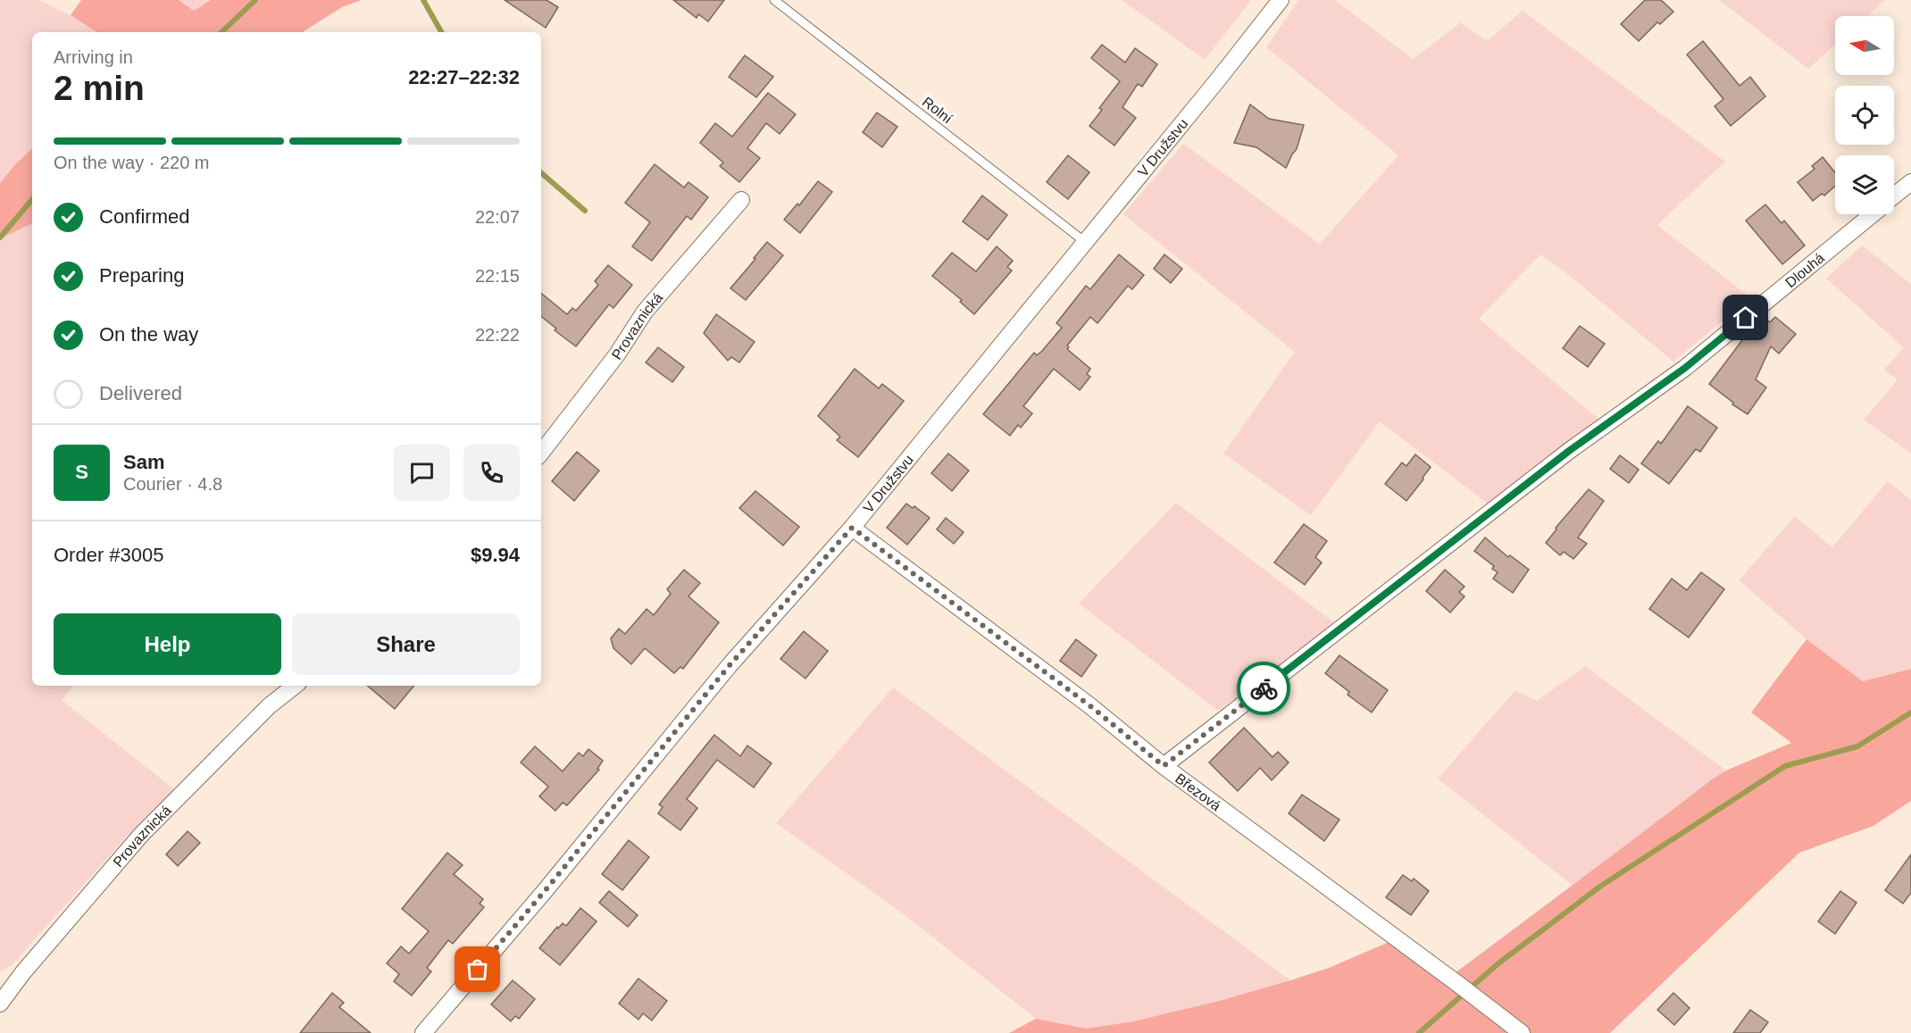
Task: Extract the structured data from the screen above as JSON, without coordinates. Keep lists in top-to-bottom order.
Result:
{
  "streets": {
    "street": [
      "V Družstvu",
      "Dlouhá",
      "Provaznická",
      "Březová"
    ],
    "lane": ["Rolní"]
  },
  "crossings": [
    ["Rolní", "V Družstvu"],
    ["V Družstvu", "Březová"],
    ["Dlouhá", "Březová"]
  ],
  "north": "left",
  "page": {
    "heading": ["2 min", "Arriving in", "22:27–22:32"],
    "panel": [
      "Sam",
      "Courier · 4.8",
      "Order #3005",
      "$9.94"
    ],
    "bar": "On the way · 220 m",
    "list": [
      ["Confirmed", "22:07"],
      ["Preparing", "22:15"],
      ["On the way", "22:22"],
      "Delivered"
    ],
    "round": "S",
    "buttons": ["Help", "Share"]
  }
}
